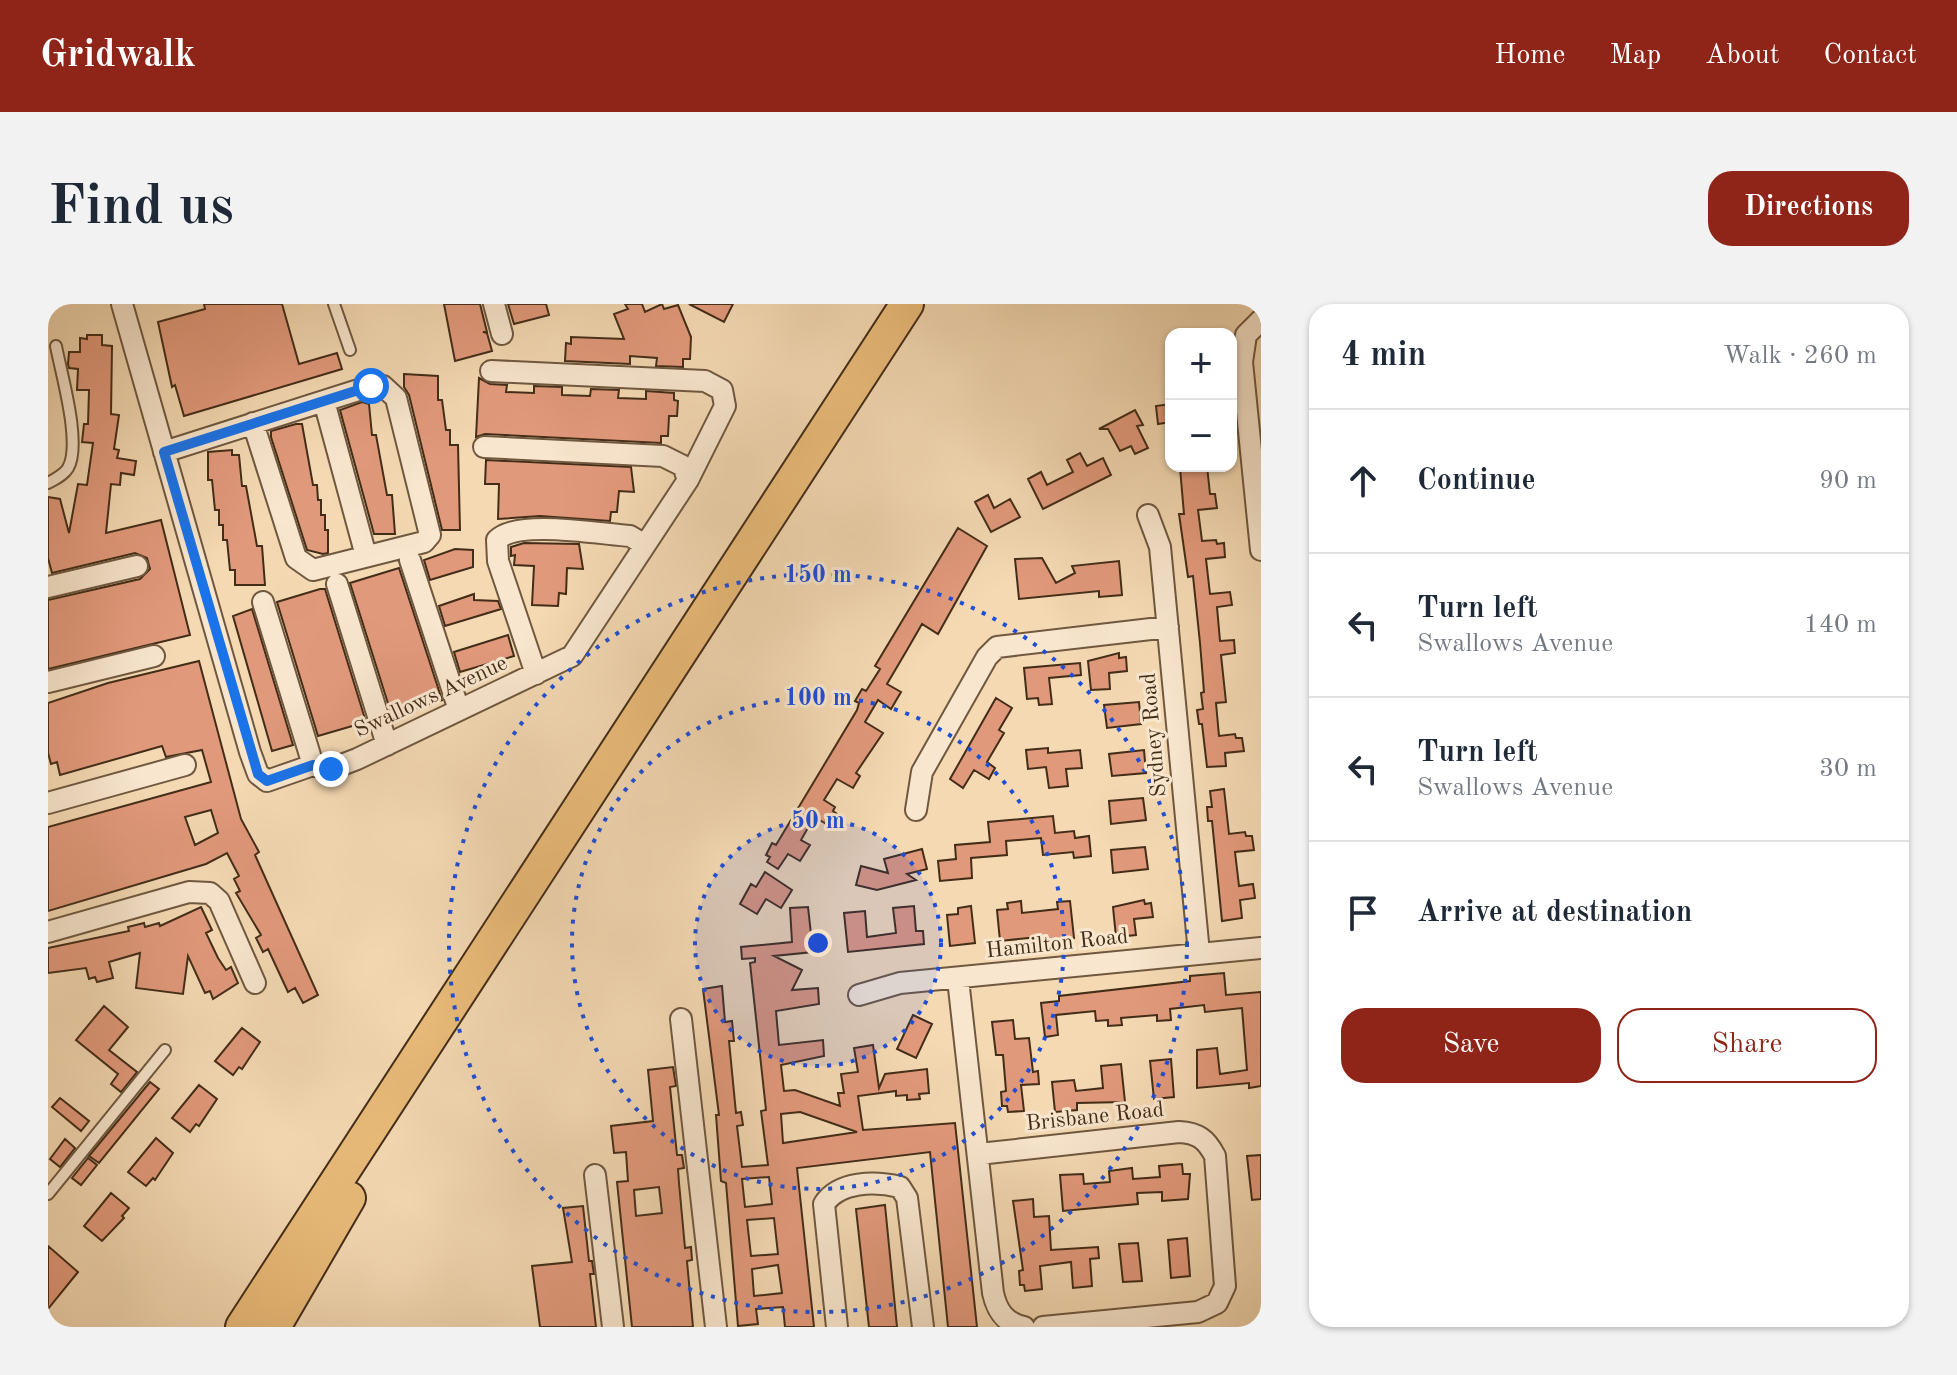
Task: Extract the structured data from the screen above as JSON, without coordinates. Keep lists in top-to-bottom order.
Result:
{
  "streets": {
    "street": [
      "Swallows Avenue",
      "Sydney Road",
      "Hamilton Road",
      "Brisbane Road"
    ]
  },
  "crossings": [
    ["Sydney Road", "Hamilton Road"]
  ],
  "page": {
    "header": "Gridwalk",
    "nav": [
      "Home",
      "Map",
      "About",
      "Contact"
    ],
    "buttons": [
      "Directions",
      ["Save", "Share"]
    ],
    "title": "Find us",
    "heading": ["4 min", "Walk · 260 m"],
    "map_buttons": ["+", "−"],
    "list": [
      ["Continue", "90 m"],
      ["Turn left", "Swallows Avenue", "140 m"],
      ["Turn left", "Swallows Avenue", "30 m"],
      "Arrive at destination"
    ]
  },
  "rings": ["150 m", "100 m", "50 m"]
}
